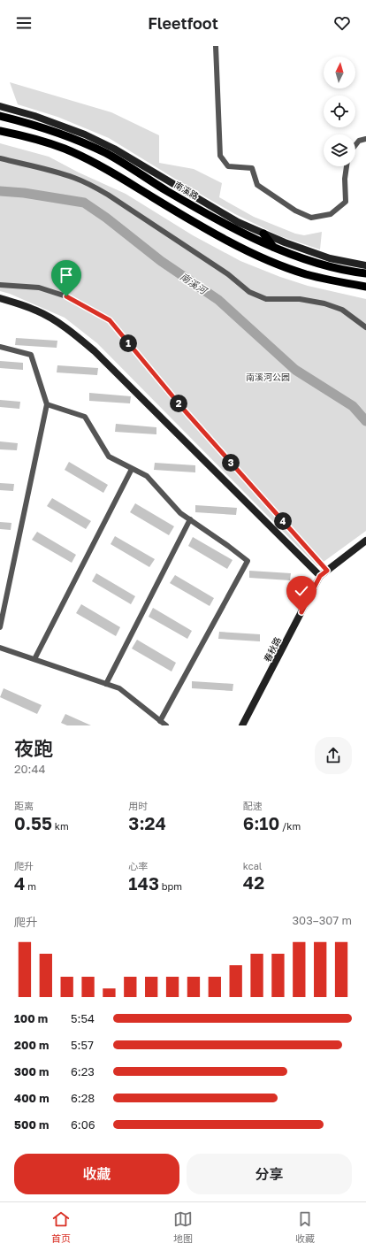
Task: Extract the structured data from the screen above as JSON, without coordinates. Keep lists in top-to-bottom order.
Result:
{
  "streets": {
    "main road": ["南溪路"],
    "street": ["春秋路"]
  },
  "water": ["南溪河"],
  "parks": ["南溪河公园"],
  "north": "top",
  "page": {
    "header": "Fleetfoot",
    "pins": [
      "1",
      "2",
      "3",
      "4"
    ],
    "heading": ["夜跑", "20:44"],
    "stats": [
      ["距离", "0.55 km"],
      ["用时", "3:24"],
      ["配速", "6:10 /km"],
      ["爬升", "4 m"],
      ["心率", "143 bpm"],
      ["kcal", "42"]
    ],
    "chart": ["爬升", "303–307 m"],
    "list": [
      {
        "name": "100 m",
        "note": "5:54"
      },
      {
        "name": "200 m",
        "note": "5:57"
      },
      {
        "name": "300 m",
        "note": "6:23"
      },
      {
        "name": "400 m",
        "note": "6:28"
      },
      {
        "name": "500 m",
        "note": "6:06"
      }
    ],
    "buttons": ["收藏", "分享"],
    "tabs": ["首页", "地图", "收藏"]
  }
}
